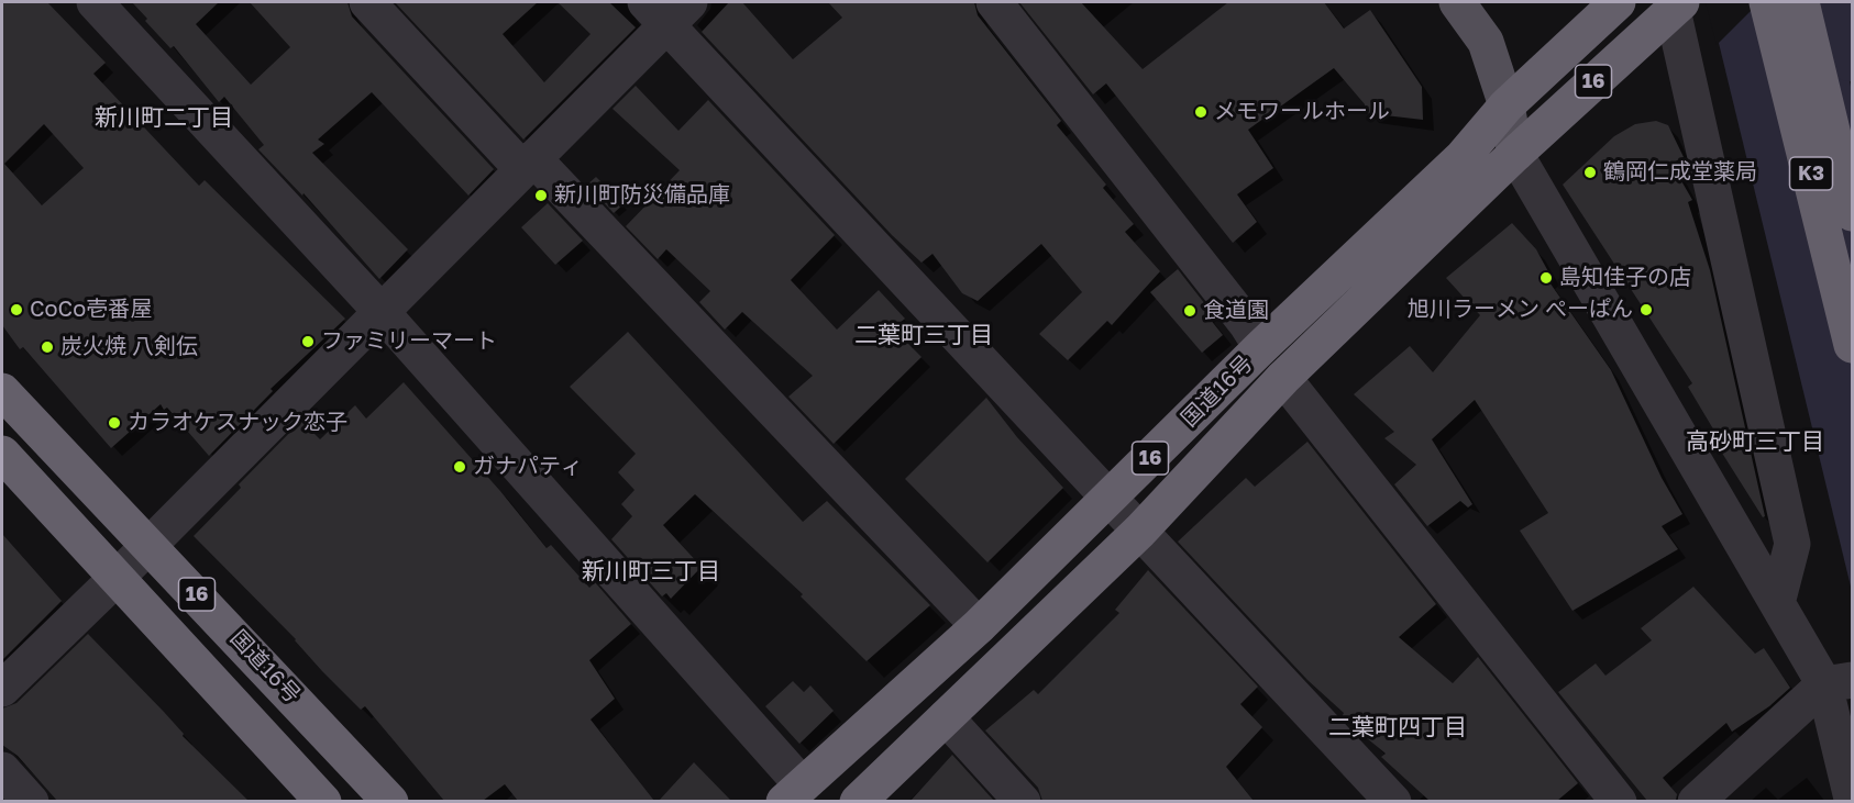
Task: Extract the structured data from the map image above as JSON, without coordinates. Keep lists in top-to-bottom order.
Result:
{
  "streets": {
    "highway": ["16", "K3", "国道16号"]
  },
  "districts": [
    "新川町二丁目",
    "二葉町三丁目",
    "高砂町三丁目",
    "新川町三丁目",
    "二葉町四丁目"
  ],
  "places": [
    "メモワールホール",
    "鶴岡仁成堂薬局",
    "新川町防災備品庫",
    "島知佳子の店",
    "CoCo壱番屋",
    "旭川ラーメン ぺーぱん",
    "食道園",
    "ファミリーマート",
    "炭火焼 八剣伝",
    "カラオケスナック恋子",
    "ガナパティ"
  ]
}
